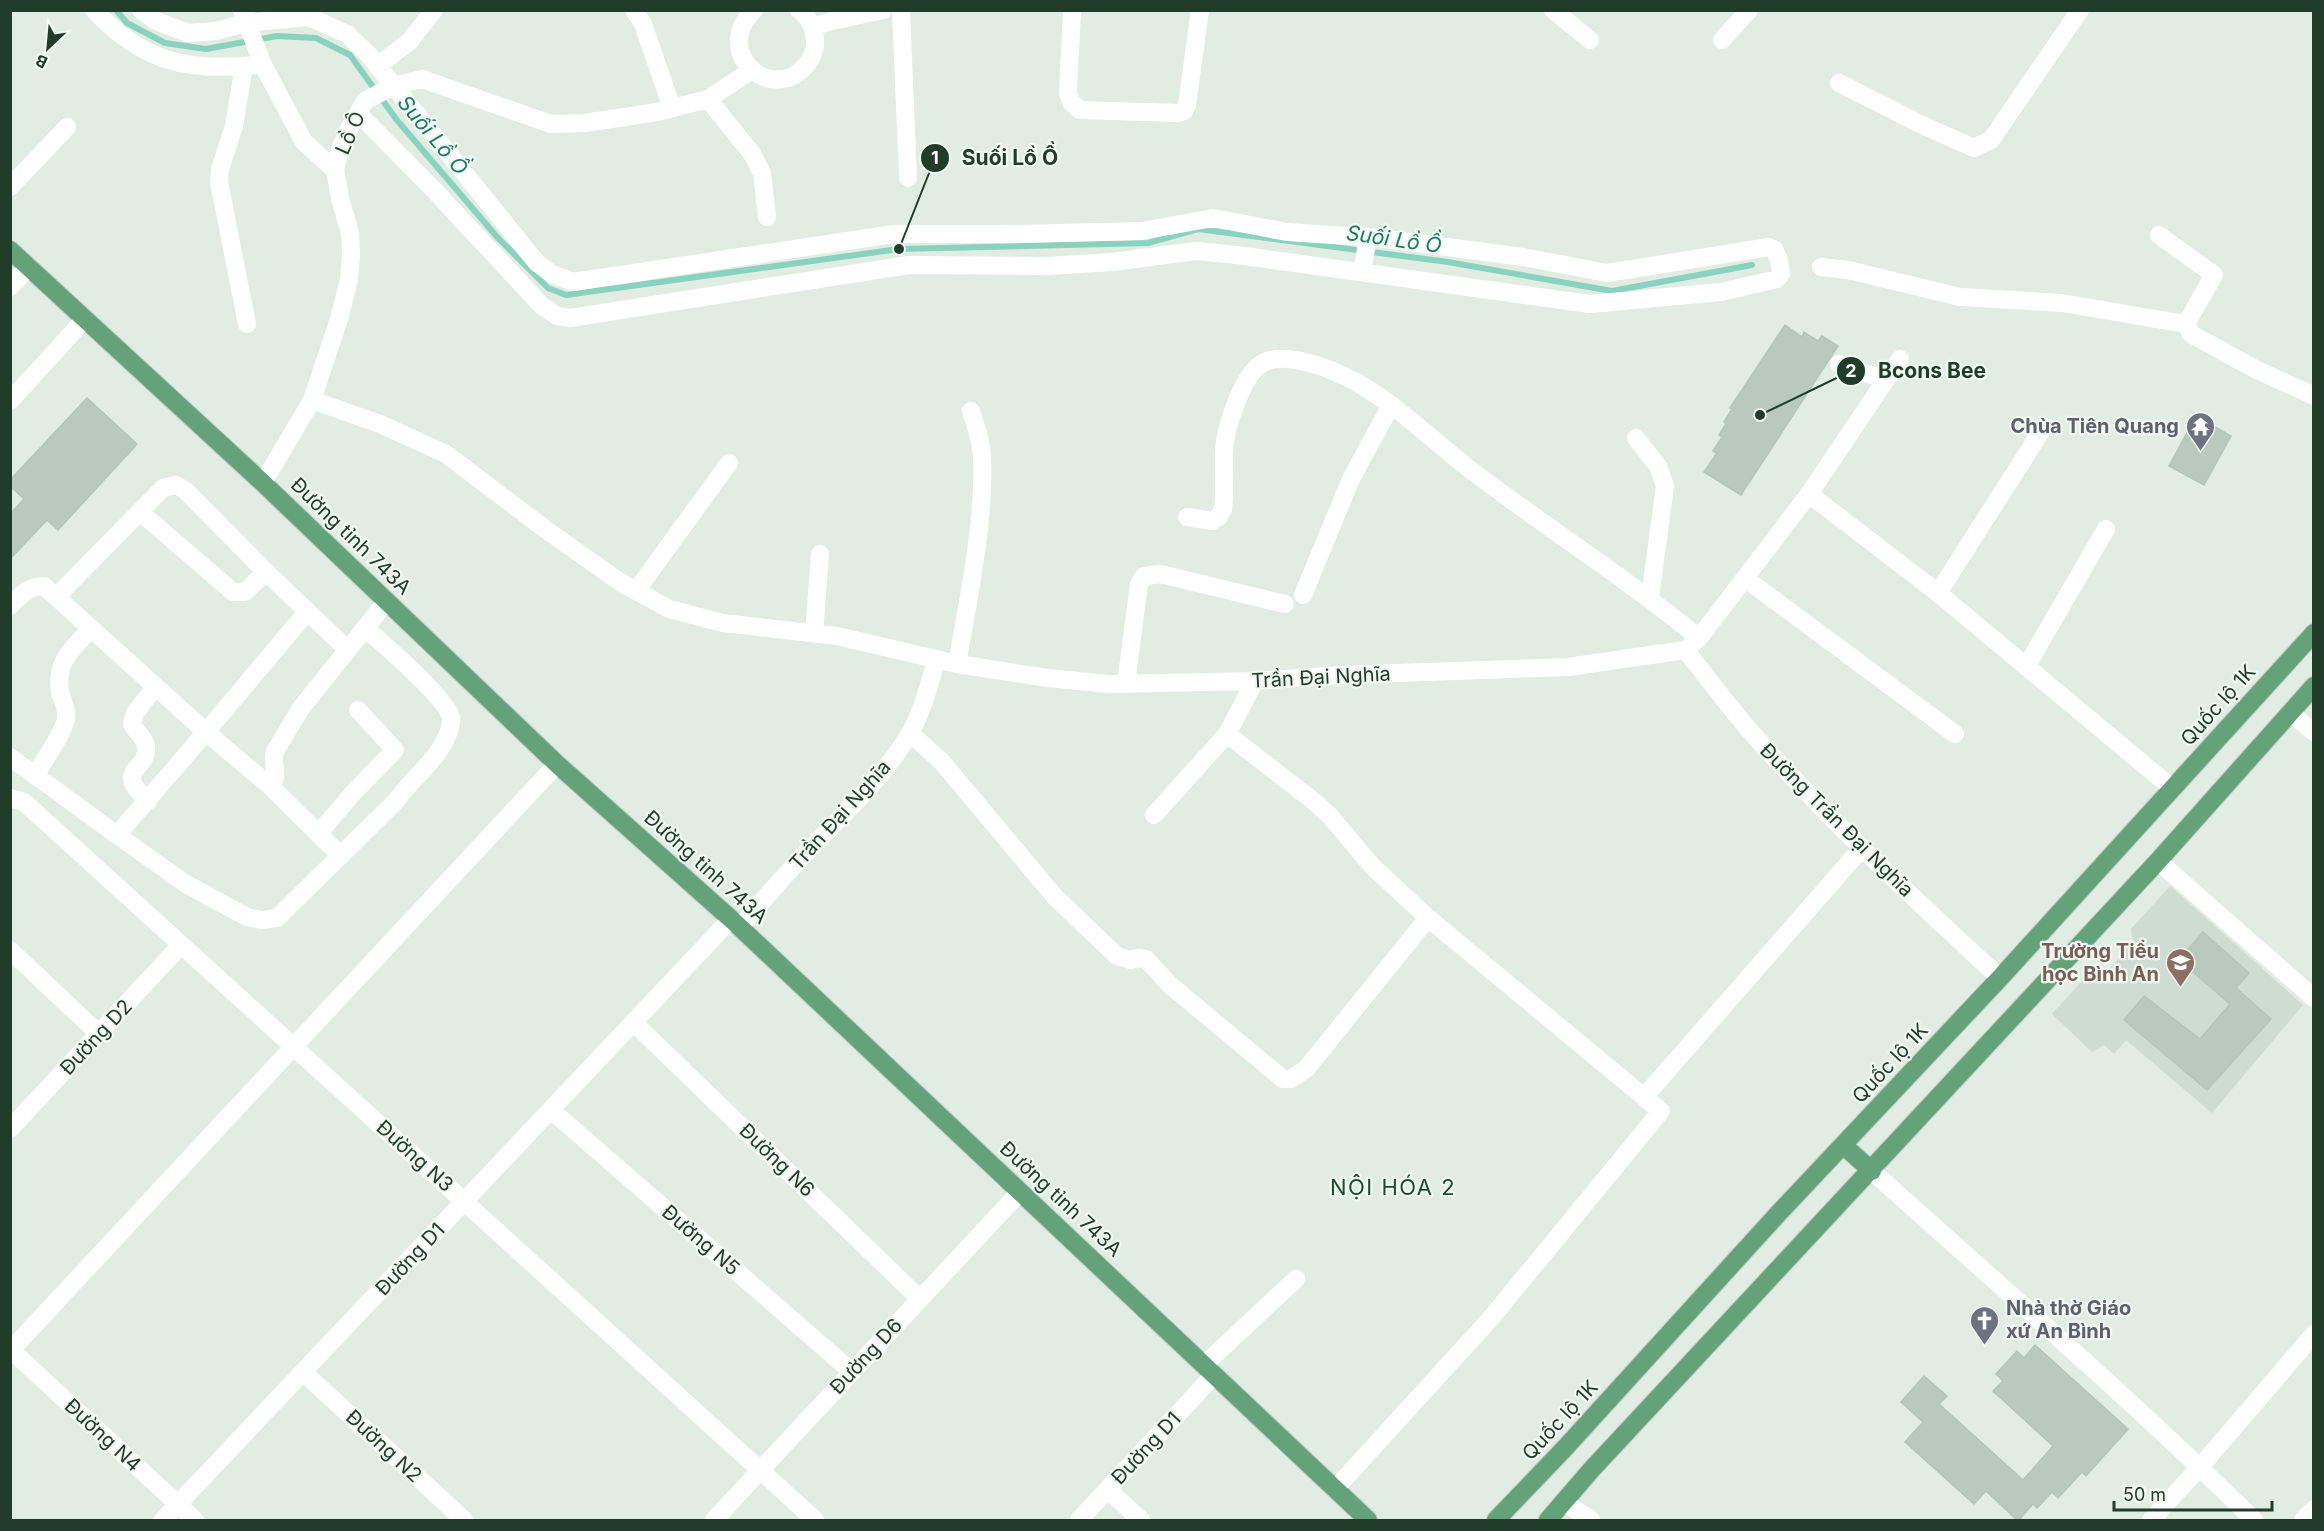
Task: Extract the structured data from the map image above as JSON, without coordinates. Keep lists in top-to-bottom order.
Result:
{
  "streets": {
    "main road": ["Đường tỉnh 743A", "Quốc lộ 1K"],
    "street": [
      "Lồ Ô",
      "Trần Đại Nghĩa",
      "Đường Trần Đại Nghĩa",
      "Đường D2",
      "Đường N3",
      "Đường N6",
      "Đường N5",
      "Đường D1",
      "Đường D6",
      "Đường N4",
      "Đường N2"
    ]
  },
  "crossings": [
    ["Lồ Ô", "Đường tỉnh 743A"],
    ["Lồ Ô", "Trần Đại Nghĩa"],
    ["Đường tỉnh 743A", "Trần Đại Nghĩa"],
    ["Đường tỉnh 743A", "Đường D1"],
    ["Đường tỉnh 743A", "Đường D6"],
    ["Trần Đại Nghĩa", "Đường Trần Đại Nghĩa"],
    ["Trần Đại Nghĩa", "Đường D1"],
    ["Quốc lộ 1K", "Đường Trần Đại Nghĩa"],
    ["Đường D2", "Đường N3"],
    ["Đường N3", "Đường D1"],
    ["Đường N3", "Đường D6"],
    ["Đường N6", "Đường D1"],
    ["Đường N6", "Đường D6"],
    ["Đường N5", "Đường D1"],
    ["Đường N5", "Đường D6"],
    ["Đường D1", "Đường N4"],
    ["Đường D1", "Đường N2"]
  ],
  "districts": ["NỘI HÓA 2"],
  "water": ["Suối Lồ Ồ"],
  "places": {
    "other": ["Suối Lồ Ồ", "Bcons Bee"],
    "temple": ["Chùa Tiên Quang"],
    "school or university": ["Trường Tiểu học Bình An"],
    "church": ["Nhà thờ Giáo xứ An Bình"]
  },
  "scale_bar": "50 m",
  "north": "bottom left"
}
